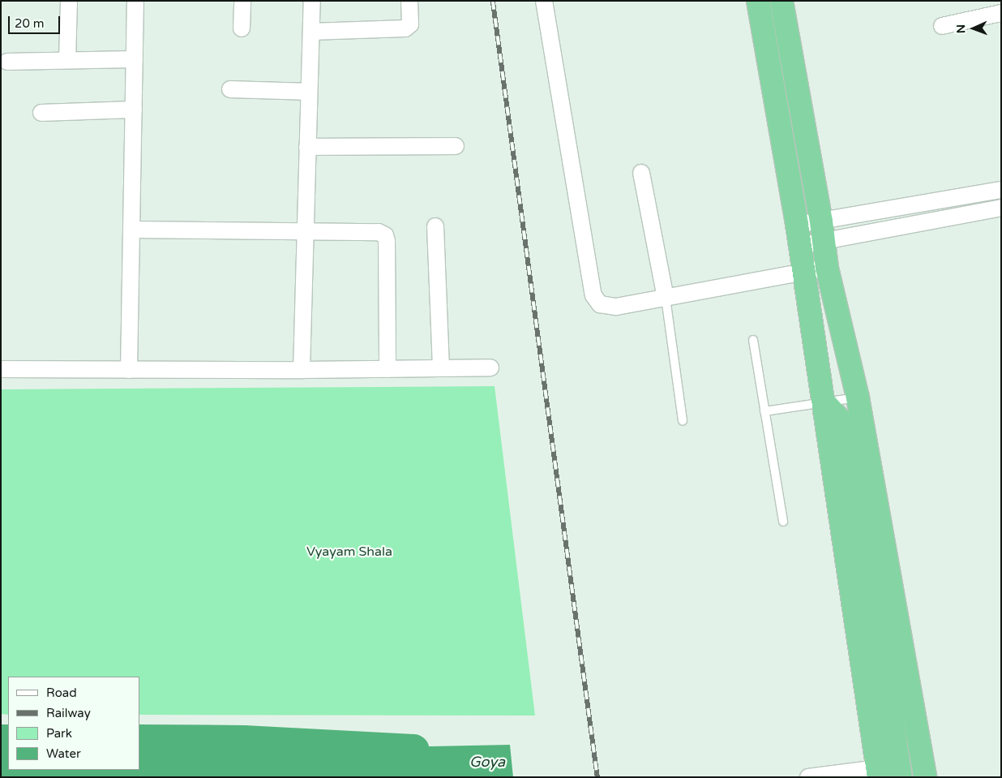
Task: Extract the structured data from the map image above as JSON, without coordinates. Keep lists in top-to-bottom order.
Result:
{
  "water": ["Goya"],
  "parks": ["Vyayam Shala"],
  "legend": [
    "Road",
    "Railway",
    "Park",
    "Water"
  ],
  "scale_bar": "20 m",
  "north": "left"
}
